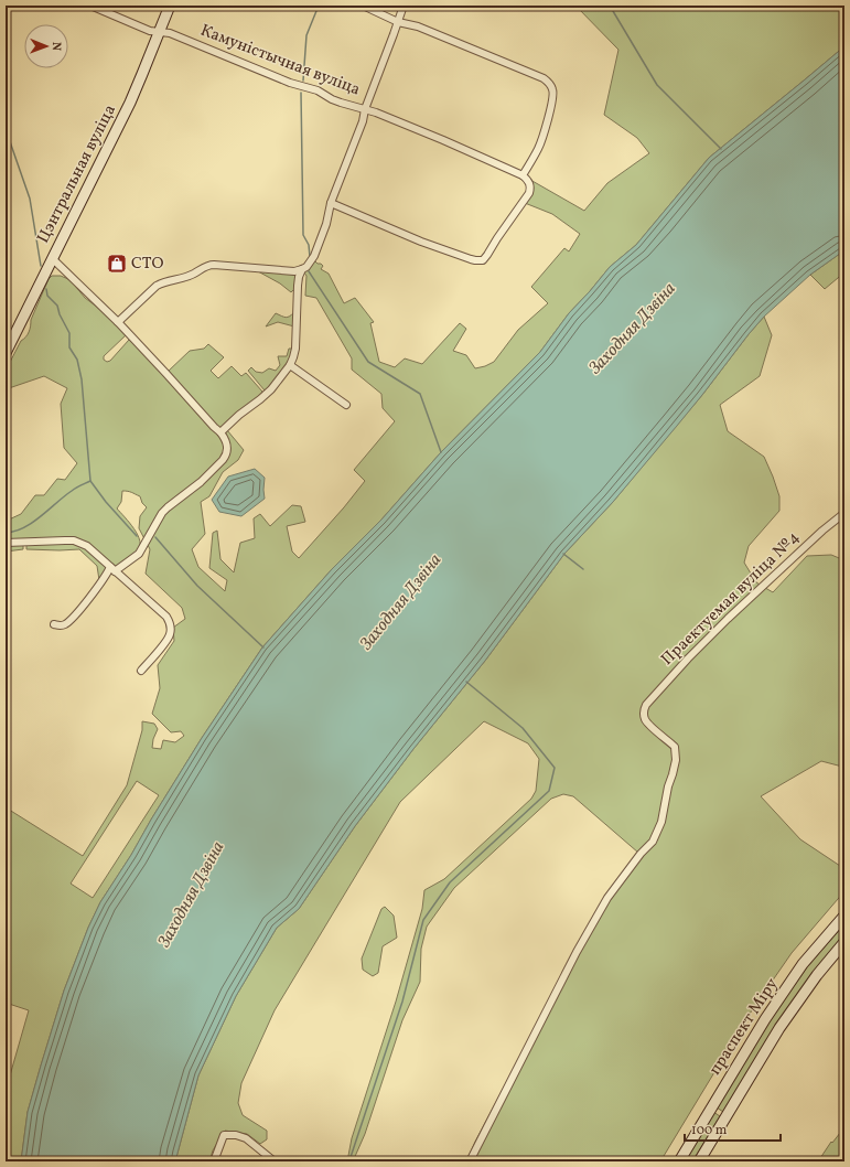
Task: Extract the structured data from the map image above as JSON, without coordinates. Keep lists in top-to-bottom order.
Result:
{
  "streets": {
    "street": [
      "Камуністычная вуліца",
      "Цэнтральная вуліца",
      "Праектуемая вуліца №4",
      "праспект Міру"
    ]
  },
  "crossings": [
    ["Камуністычная вуліца", "Цэнтральная вуліца"]
  ],
  "water": ["Заходняя Дзвіна"],
  "places": {
    "shop": ["СТО"]
  },
  "scale_bar": "100 m",
  "north": "right"
}
